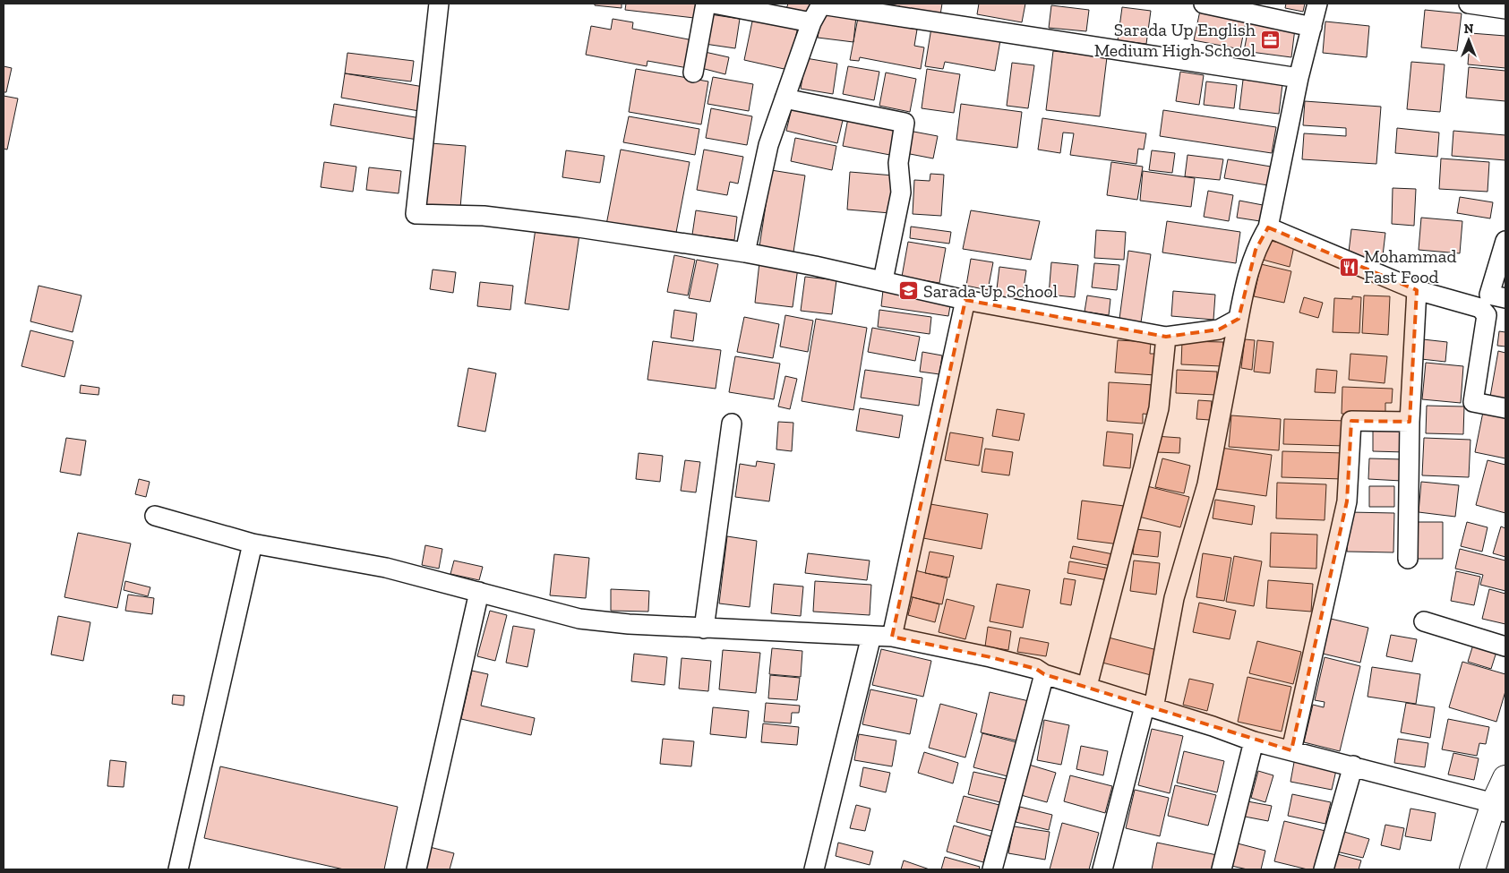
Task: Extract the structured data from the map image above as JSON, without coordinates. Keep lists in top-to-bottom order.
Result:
{
  "places": {
    "office": ["Sarada Up English Medium High School"],
    "restaurant": ["Mohammad Fast Food"],
    "school or university": ["Sarada Up School"]
  },
  "north": "top"
}
